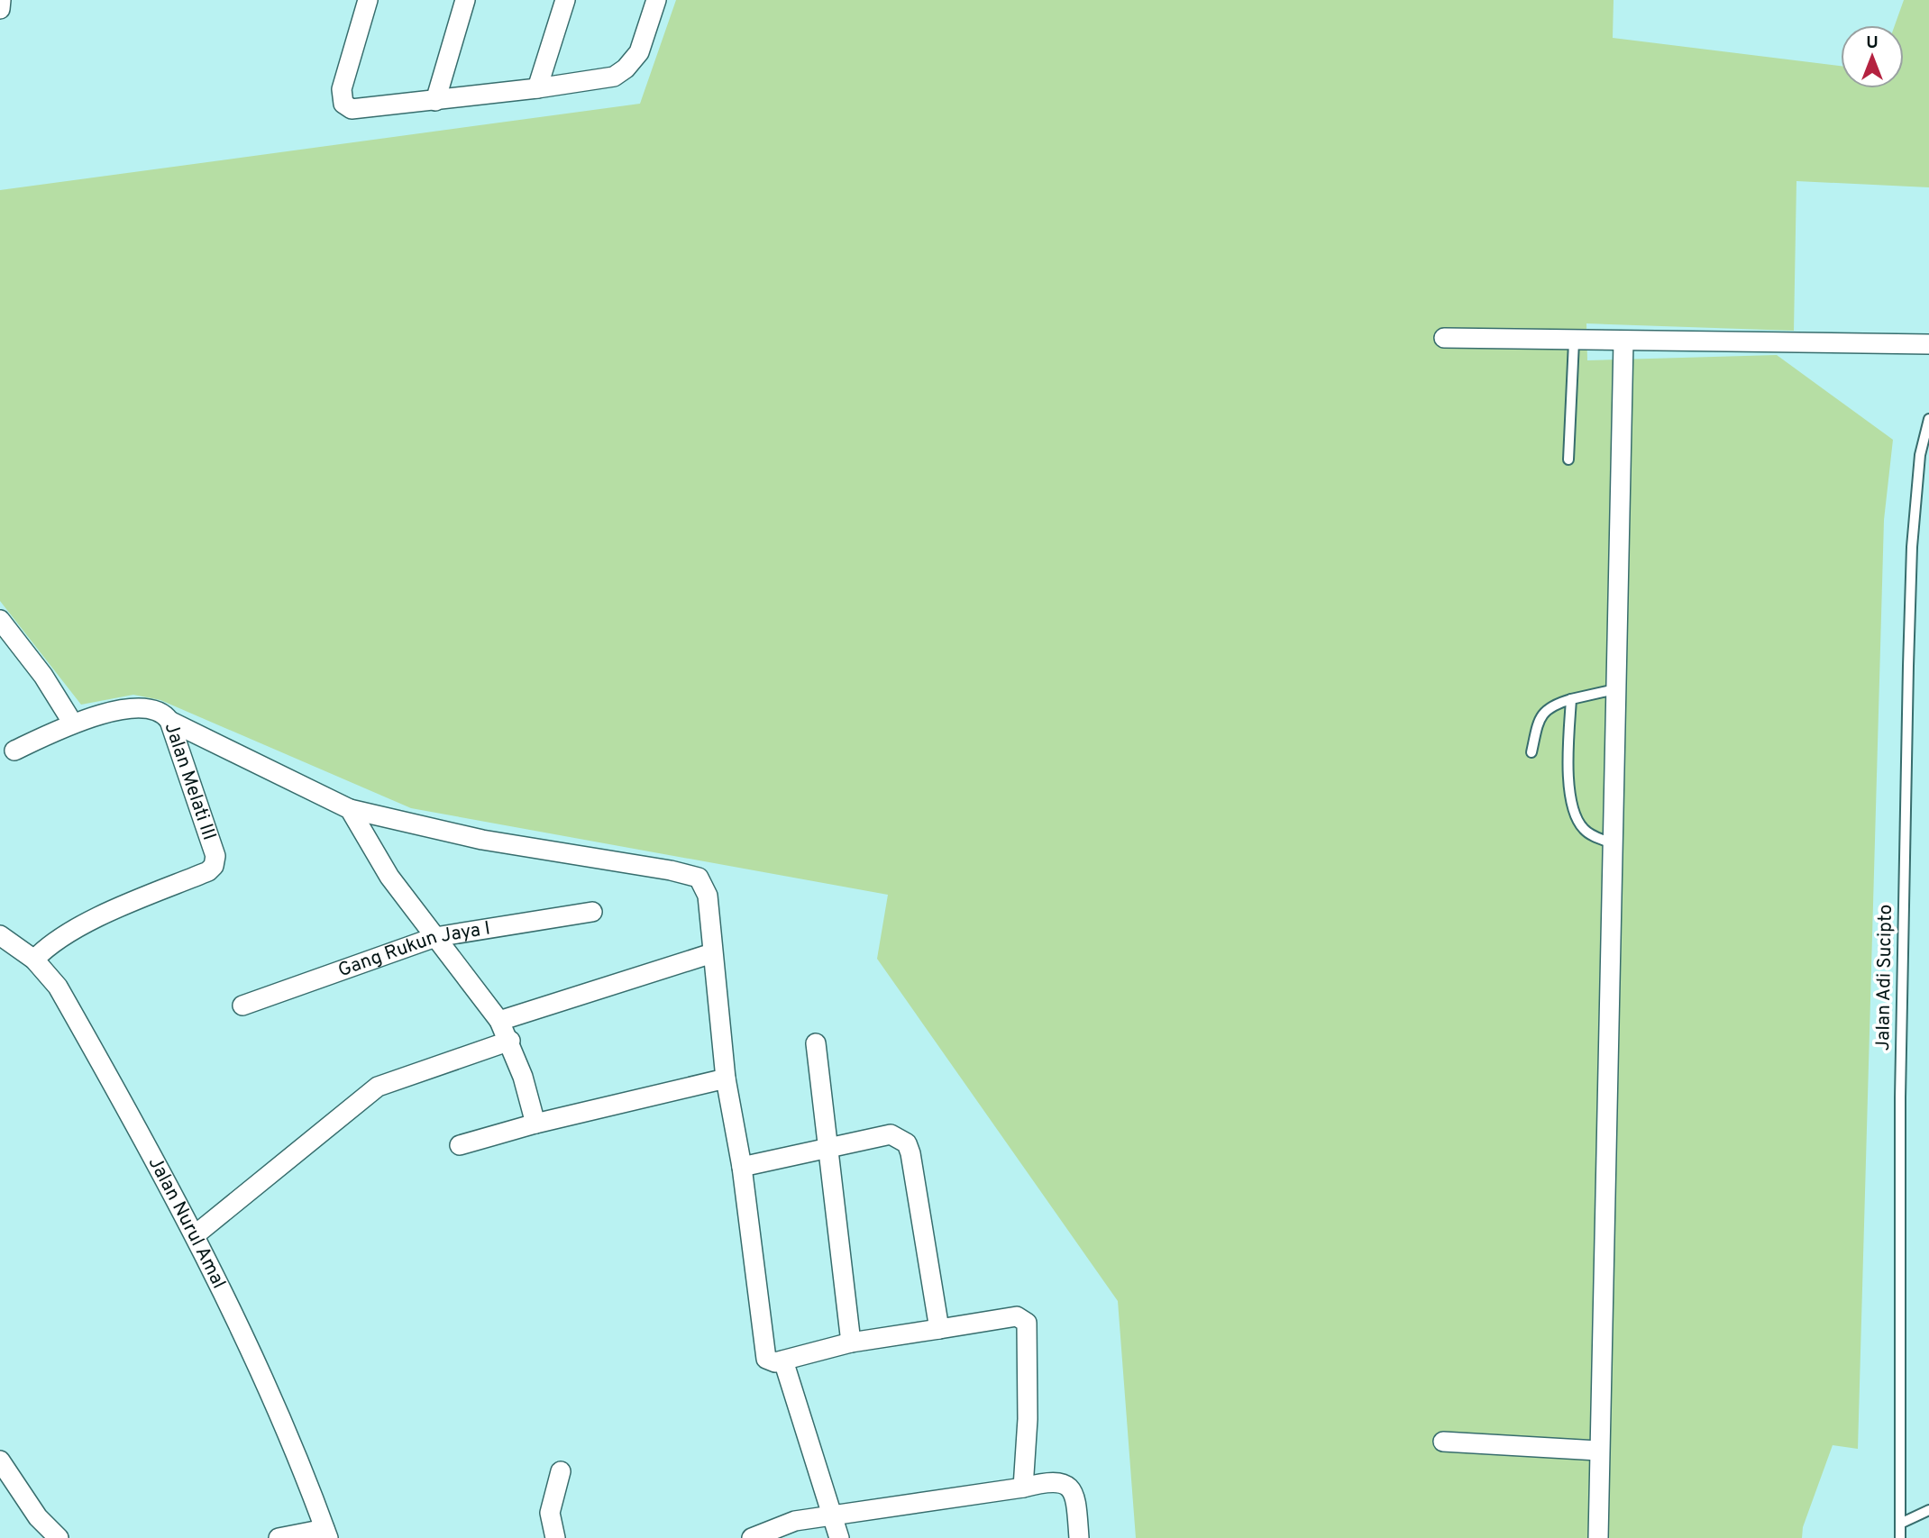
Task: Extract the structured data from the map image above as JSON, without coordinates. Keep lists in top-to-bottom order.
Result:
{
  "streets": {
    "street": ["Jalan Melati III", "Gang Rukun Jaya I", "Jalan Nurul Amal"],
    "lane": ["Jalan Adi Sucipto"]
  },
  "crossings": [
    ["Jalan Melati III", "Jalan Nurul Amal"]
  ],
  "north": "top"
}
